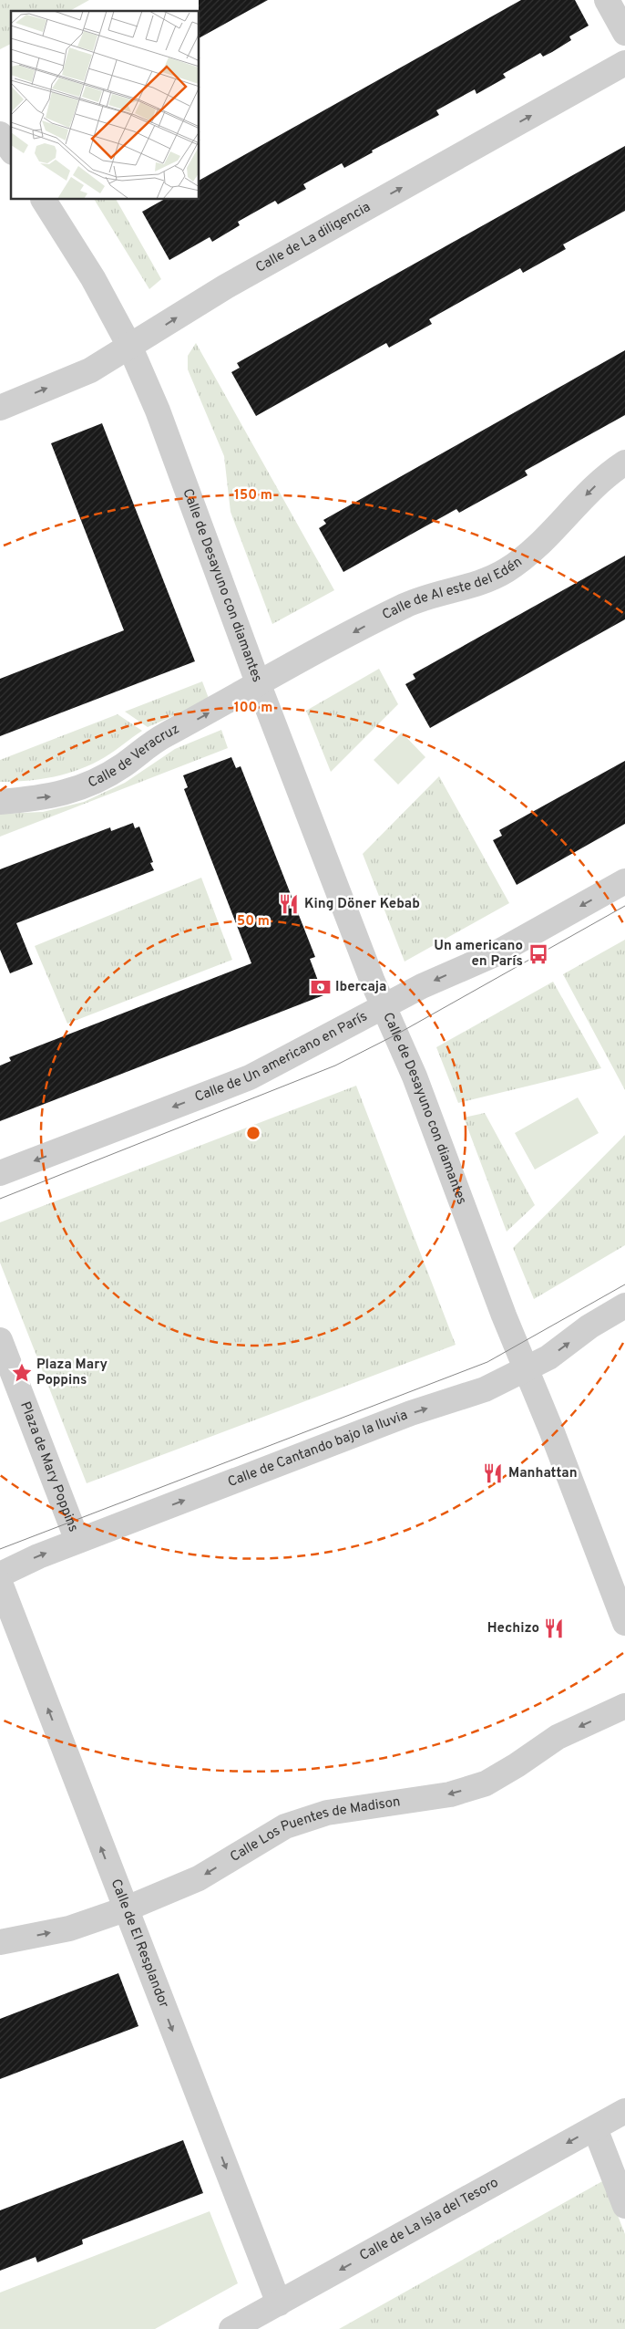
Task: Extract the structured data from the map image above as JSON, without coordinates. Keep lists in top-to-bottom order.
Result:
{
  "streets": {
    "street": [
      "Calle de La diligencia",
      "Calle de Desayuno con diamantes",
      "Calle de Al este del Edén",
      "Calle de Veracruz",
      "Calle de Un americano en París",
      "Calle de Cantando bajo la lluvia",
      "Plaza de Mary Poppins",
      "Calle Los Puentes de Madison",
      "Calle de El Resplandor",
      "Calle de La Isla del Tesoro"
    ]
  },
  "crossings": [
    ["Calle de La diligencia", "Calle de Desayuno con diamantes"],
    ["Calle de Desayuno con diamantes", "Calle de Al este del Edén"],
    ["Calle de Desayuno con diamantes", "Calle de Veracruz"],
    ["Calle de Desayuno con diamantes", "Calle de Un americano en París"],
    ["Calle de Desayuno con diamantes", "Calle de Cantando bajo la lluvia"],
    ["Calle de Al este del Edén", "Calle de Veracruz"],
    ["Calle de Cantando bajo la lluvia", "Plaza de Mary Poppins"],
    ["Calle Los Puentes de Madison", "Calle de El Resplandor"],
    ["Calle de El Resplandor", "Calle de La Isla del Tesoro"]
  ],
  "one_way": [
    "Calle de La diligencia",
    "Calle de Al este del Edén",
    "Calle de Veracruz",
    "Calle de Un americano en París",
    "Calle de Cantando bajo la lluvia",
    "Calle de La Isla del Tesoro"
  ],
  "places": {
    "restaurant": ["King Döner Kebab", "Manhattan", "Hechizo"],
    "bus stop": ["Un americano en París"],
    "bank": ["Ibercaja"],
    "place": ["Plaza Mary Poppins"]
  },
  "rings": ["150 m", "100 m", "50 m"]
}
